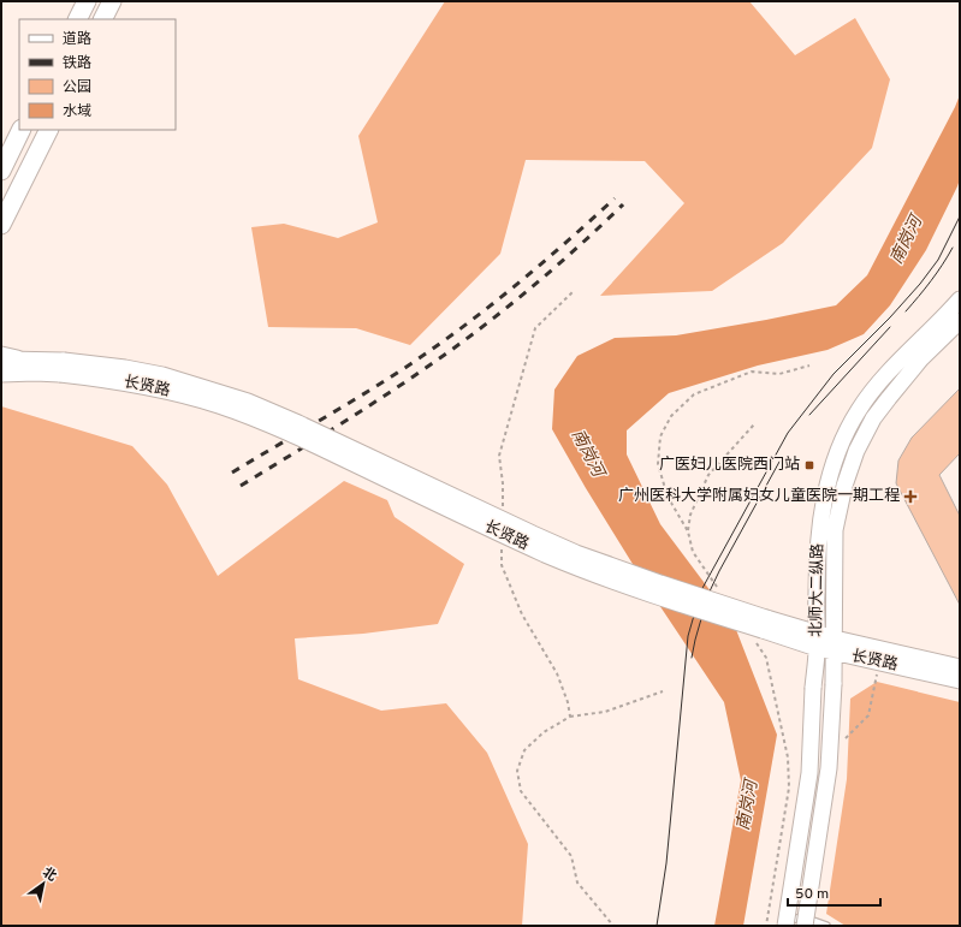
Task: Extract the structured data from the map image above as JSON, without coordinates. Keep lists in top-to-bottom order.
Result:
{
  "streets": {
    "street": ["长贤路", "北师大二纵路"]
  },
  "crossings": [
    ["长贤路", "北师大二纵路"]
  ],
  "water": ["南岗河"],
  "places": {
    "transit": ["广医妇儿医院西门站"],
    "health": ["广州医科大学附属妇女儿童医院一期工程"]
  },
  "legend": [
    "道路",
    "铁路",
    "公园",
    "水域"
  ],
  "scale_bar": "50 m",
  "north": "top right"
}
